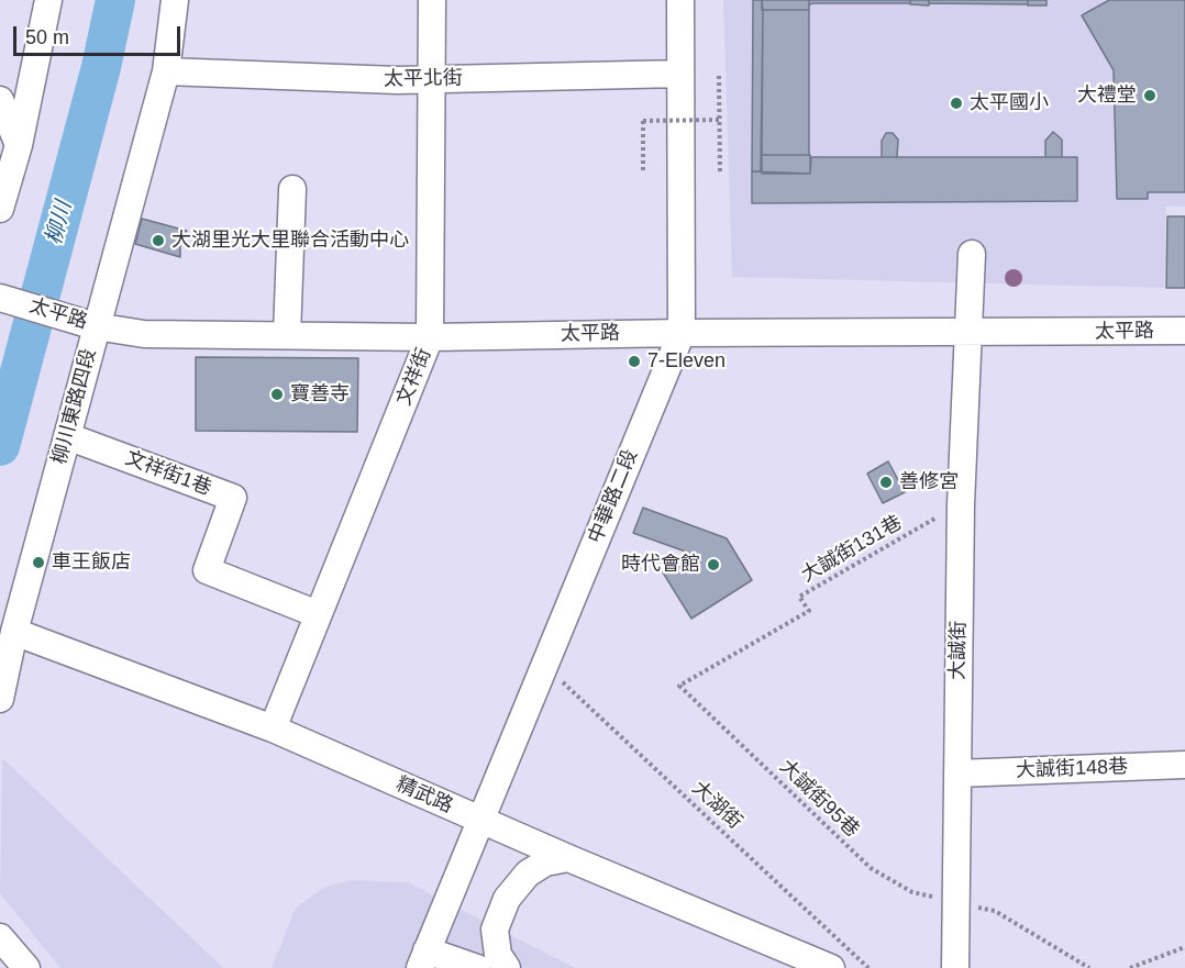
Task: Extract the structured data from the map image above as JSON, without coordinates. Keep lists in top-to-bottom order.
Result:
{
  "streets": {
    "street": [
      "太平北街",
      "太平路",
      "文祥街",
      "柳川東路四段",
      "文祥街1巷",
      "中華路二段",
      "大誠街",
      "大誠街148巷",
      "精武路"
    ],
    "path": ["大誠街131巷", "大誠街95巷", "大湖街"]
  },
  "crossings": [
    ["太平北街", "文祥街"],
    ["太平北街", "柳川東路四段"],
    ["太平北街", "中華路二段"],
    ["太平路", "文祥街"],
    ["太平路", "柳川東路四段"],
    ["太平路", "中華路二段"],
    ["太平路", "大誠街"],
    ["文祥街", "文祥街1巷"],
    ["文祥街", "精武路"],
    ["柳川東路四段", "文祥街1巷"],
    ["柳川東路四段", "精武路"],
    ["中華路二段", "精武路"],
    ["中華路二段", "大湖街"],
    ["大誠街131巷", "大誠街"],
    ["大誠街131巷", "大誠街95巷"],
    ["大誠街", "大誠街148巷"],
    ["大誠街", "大誠街95巷"]
  ],
  "water": ["柳川"],
  "places": [
    "大禮堂",
    "太平國小",
    "大湖里光大里聯合活動中心",
    "7-Eleven",
    "寶善寺",
    "善修宮",
    "車王飯店",
    "時代會館"
  ],
  "scale_bar": "50 m"
}
